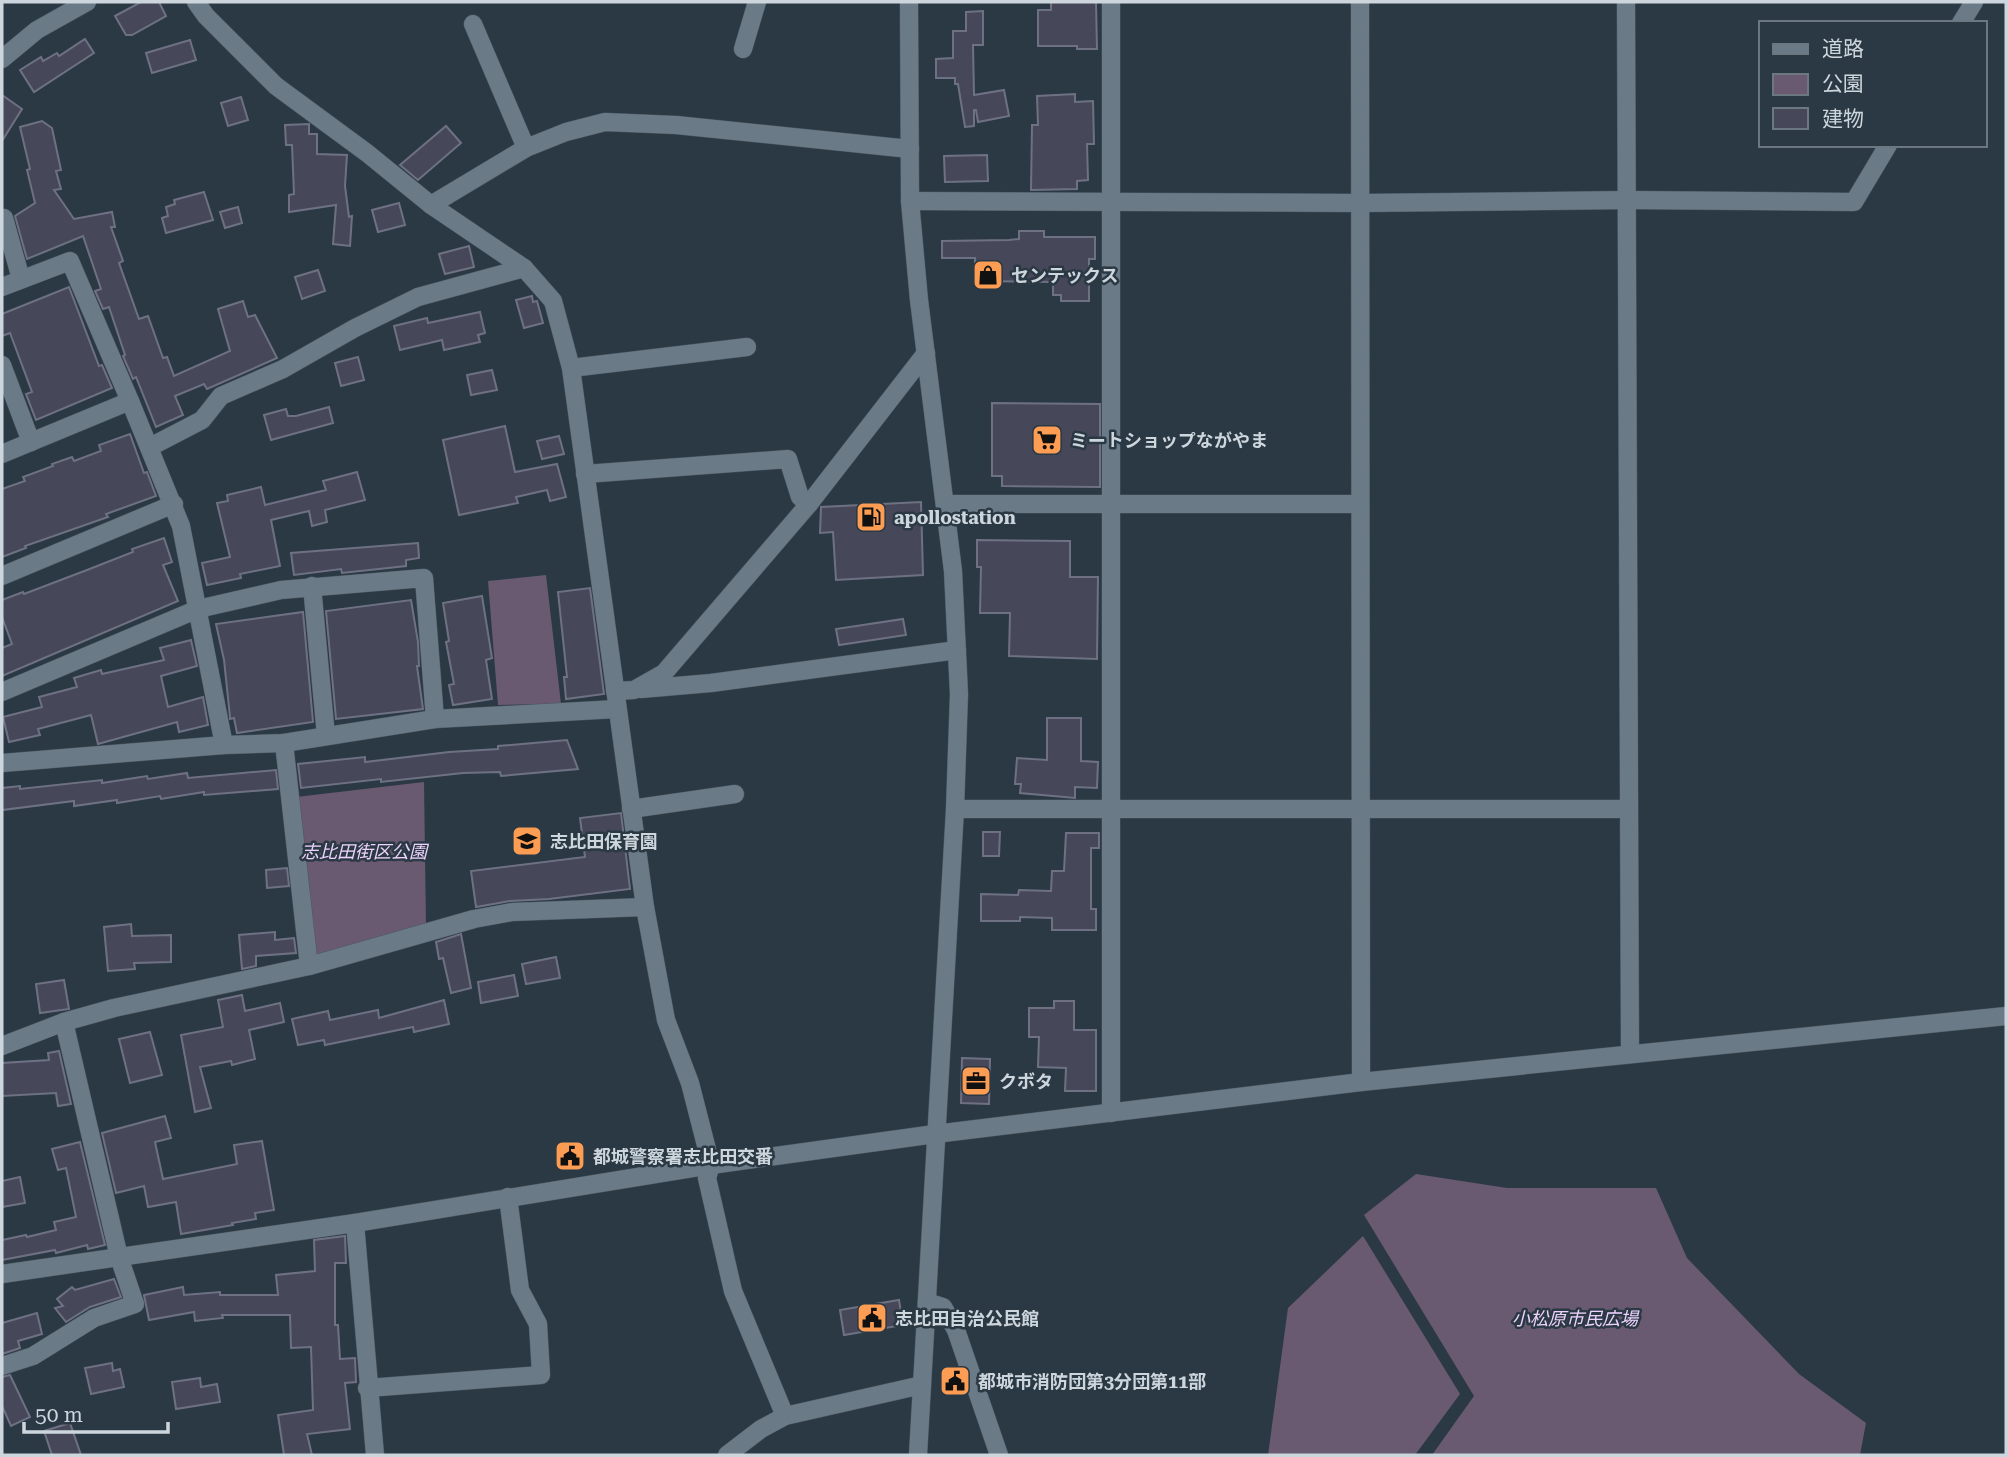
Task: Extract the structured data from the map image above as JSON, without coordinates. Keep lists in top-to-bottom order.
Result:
{
  "parks": ["志比田街区公園", "小松原市民広場"],
  "places": {
    "shop": ["センテックス"],
    "supermarket": ["ミートショップながやま"],
    "fuel station": ["apollostation"],
    "school or university": ["志比田保育園"],
    "office": ["クボタ"],
    "public building": ["都城警察署志比田交番", "志比田自治公民館", "都城市消防団第3分団第11部"]
  },
  "legend": ["道路", "公園", "建物"],
  "scale_bar": "50 m"
}
